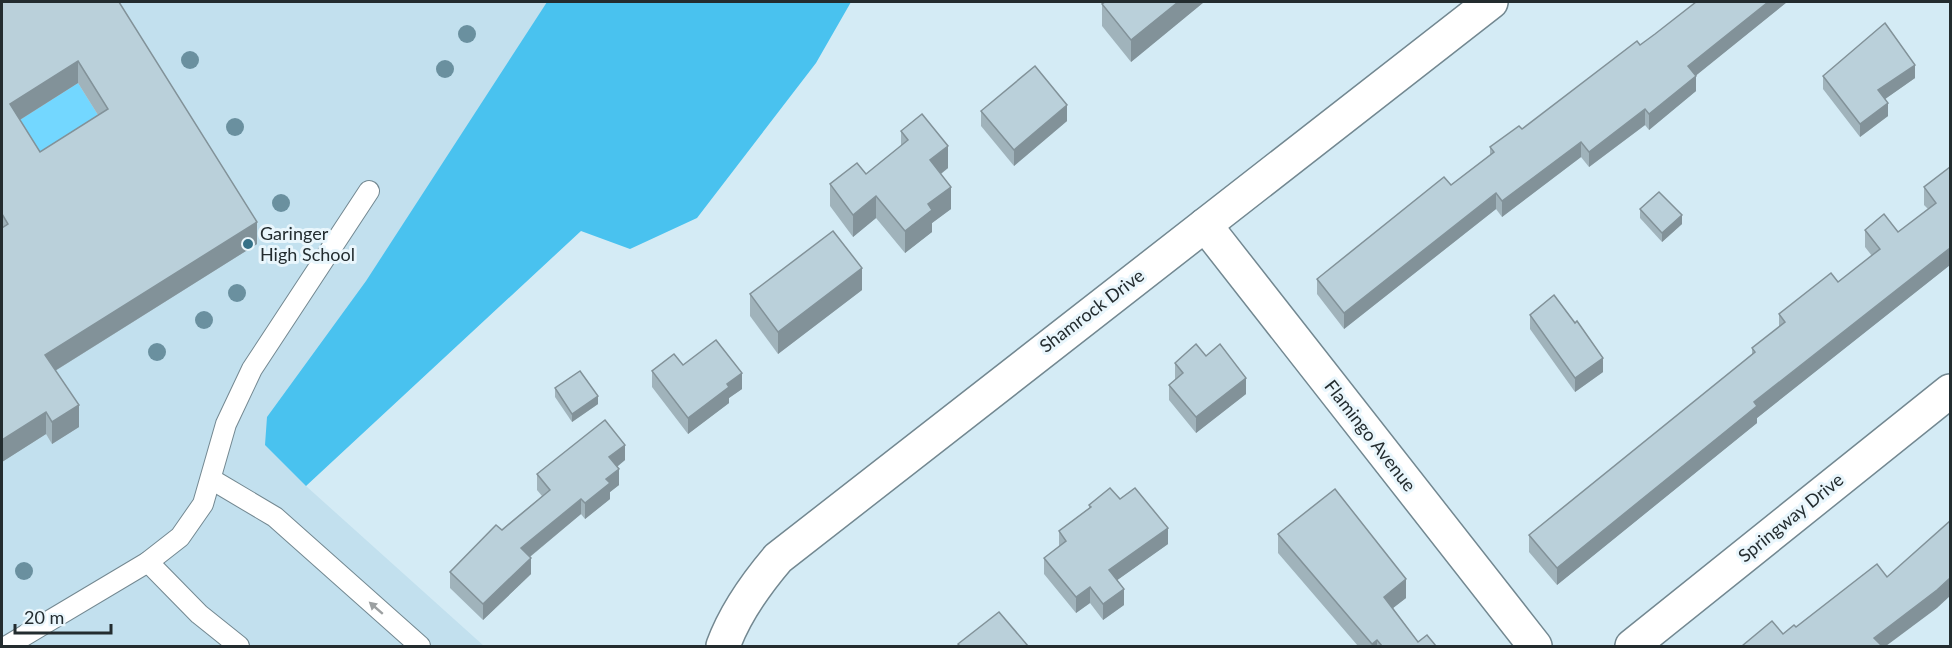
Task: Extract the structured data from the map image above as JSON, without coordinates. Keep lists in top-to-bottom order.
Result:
{
  "streets": {
    "street": ["Shamrock Drive", "Flamingo Avenue", "Springway Drive"]
  },
  "crossings": [
    ["Shamrock Drive", "Flamingo Avenue"]
  ],
  "places": ["Garinger High School"],
  "scale_bar": "20 m"
}
